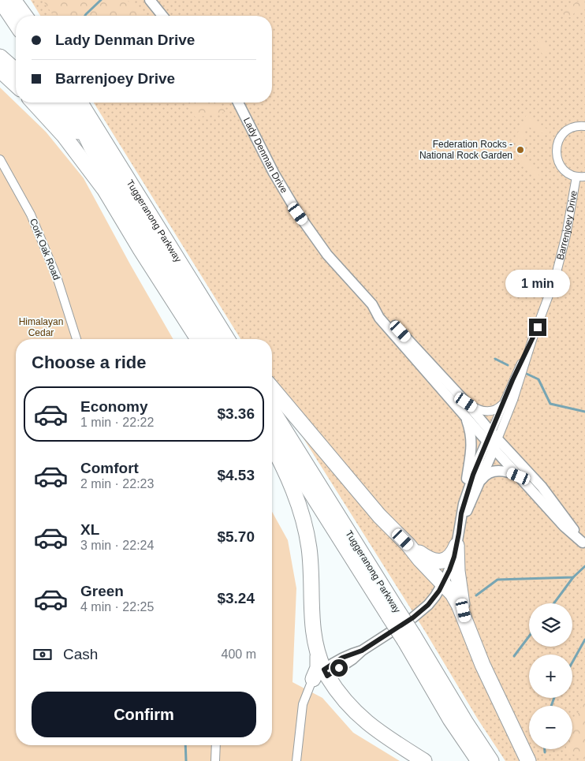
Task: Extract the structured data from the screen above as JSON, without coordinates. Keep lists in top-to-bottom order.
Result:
{
  "streets": {
    "highway": ["Tuggeranong Parkway"],
    "street": ["Lady Denman Drive", "Barrenjoey Drive", "Cork Oak Road"]
  },
  "crossings": [
    ["Lady Denman Drive", "Barrenjoey Drive"]
  ],
  "parks": ["Himalayan Cedar"],
  "places": ["Federation Rocks - National Rock Garden"],
  "page": {
    "banner": ["Lady Denman Drive", "Barrenjoey Drive"],
    "bubble": "1 min",
    "heading": "Choose a ride",
    "list": [
      {
        "name": "Economy",
        "note": "1 min · 22:22",
        "value": "$3.36"
      },
      {
        "name": "Comfort",
        "note": "2 min · 22:23",
        "value": "$4.53"
      },
      {
        "name": "XL",
        "note": "3 min · 22:24",
        "value": "$5.70"
      },
      {
        "name": "Green",
        "note": "4 min · 22:25",
        "value": "$3.24"
      }
    ],
    "map_buttons": ["+", "−"],
    "pay": ["Cash", "400 m"],
    "buttons": "Confirm"
  }
}
